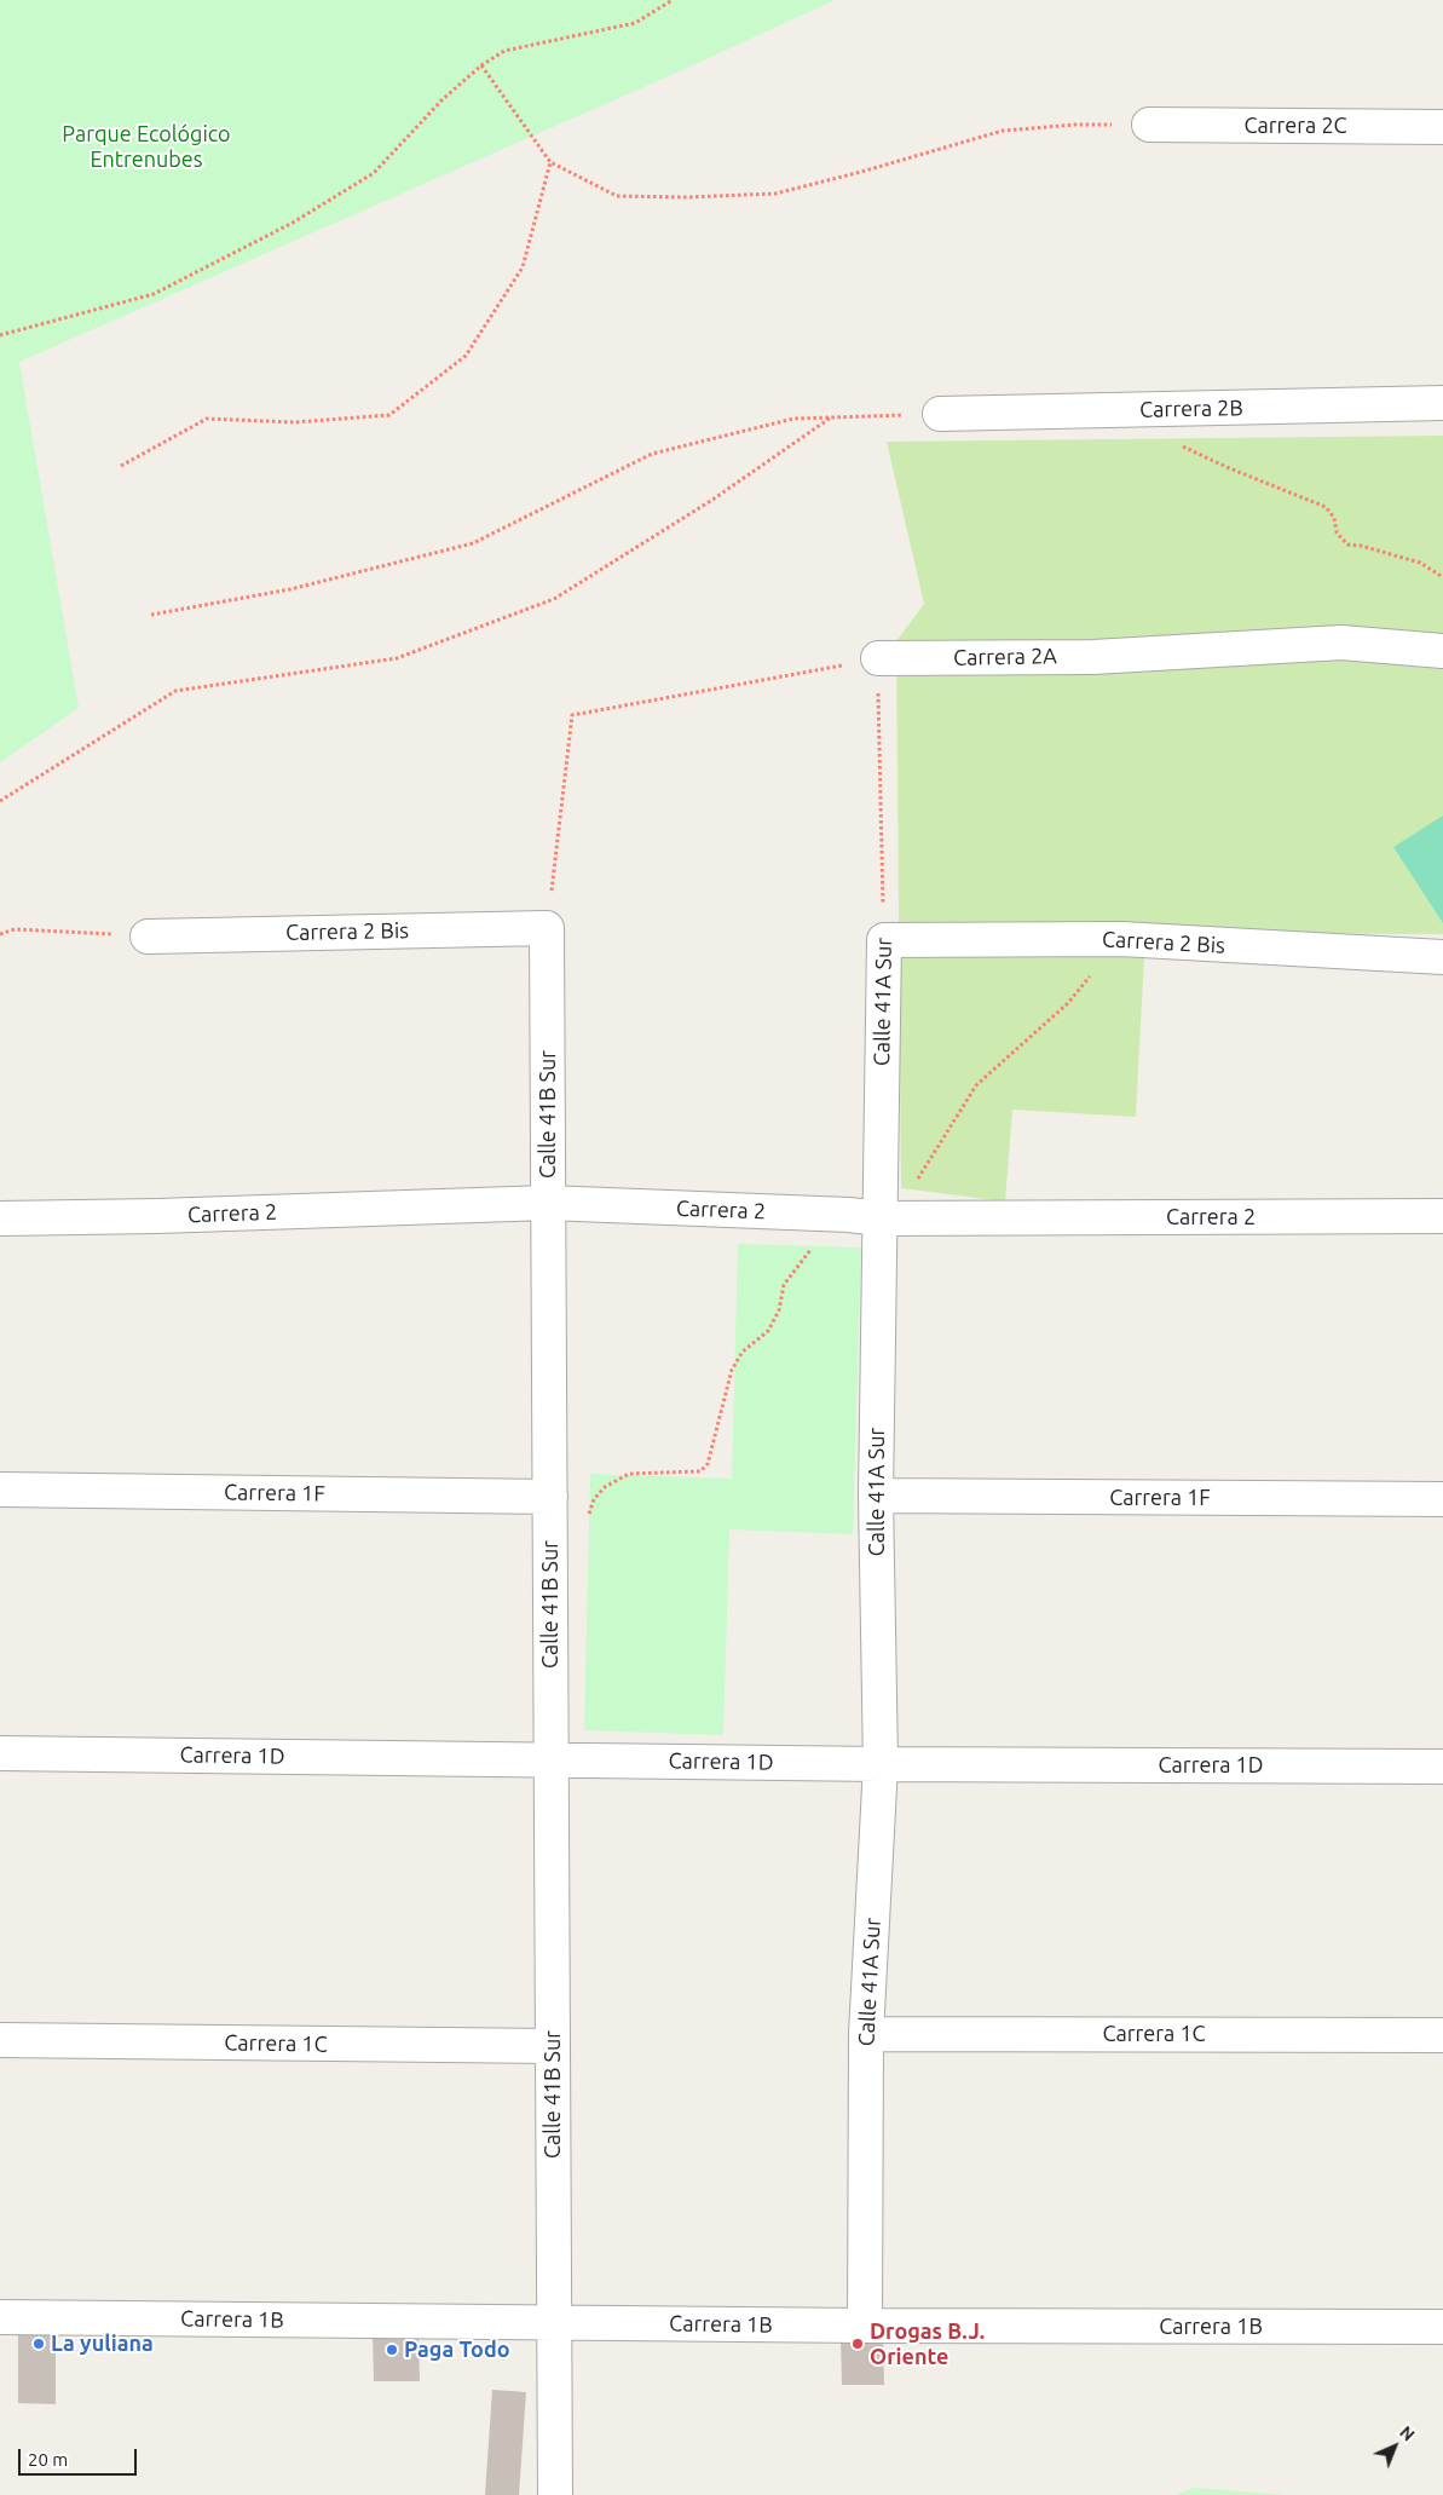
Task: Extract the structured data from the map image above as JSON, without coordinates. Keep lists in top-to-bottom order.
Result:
{
  "streets": {
    "street": [
      "Carrera 2C",
      "Carrera 2B",
      "Carrera 2A",
      "Carrera 2 Bis",
      "Calle 41A Sur",
      "Calle 41B Sur",
      "Carrera 2",
      "Carrera 1F",
      "Carrera 1D",
      "Carrera 1C",
      "Carrera 1B"
    ]
  },
  "crossings": [
    ["Carrera 2A", "Calle 41A Sur"],
    ["Carrera 2 Bis", "Calle 41A Sur"],
    ["Carrera 2 Bis", "Calle 41B Sur"],
    ["Calle 41A Sur", "Carrera 2"],
    ["Calle 41A Sur", "Carrera 1F"],
    ["Calle 41A Sur", "Carrera 1D"],
    ["Calle 41A Sur", "Carrera 1C"],
    ["Calle 41A Sur", "Carrera 1B"],
    ["Calle 41B Sur", "Carrera 2"],
    ["Calle 41B Sur", "Carrera 1F"],
    ["Calle 41B Sur", "Carrera 1D"],
    ["Calle 41B Sur", "Carrera 1C"],
    ["Calle 41B Sur", "Carrera 1B"]
  ],
  "parks": ["Parque Ecológico Entrenubes"],
  "places": ["La yuliana", "Drogas B.J. Oriente", "Paga Todo"],
  "scale_bar": "20 m",
  "north": "top right"
}
